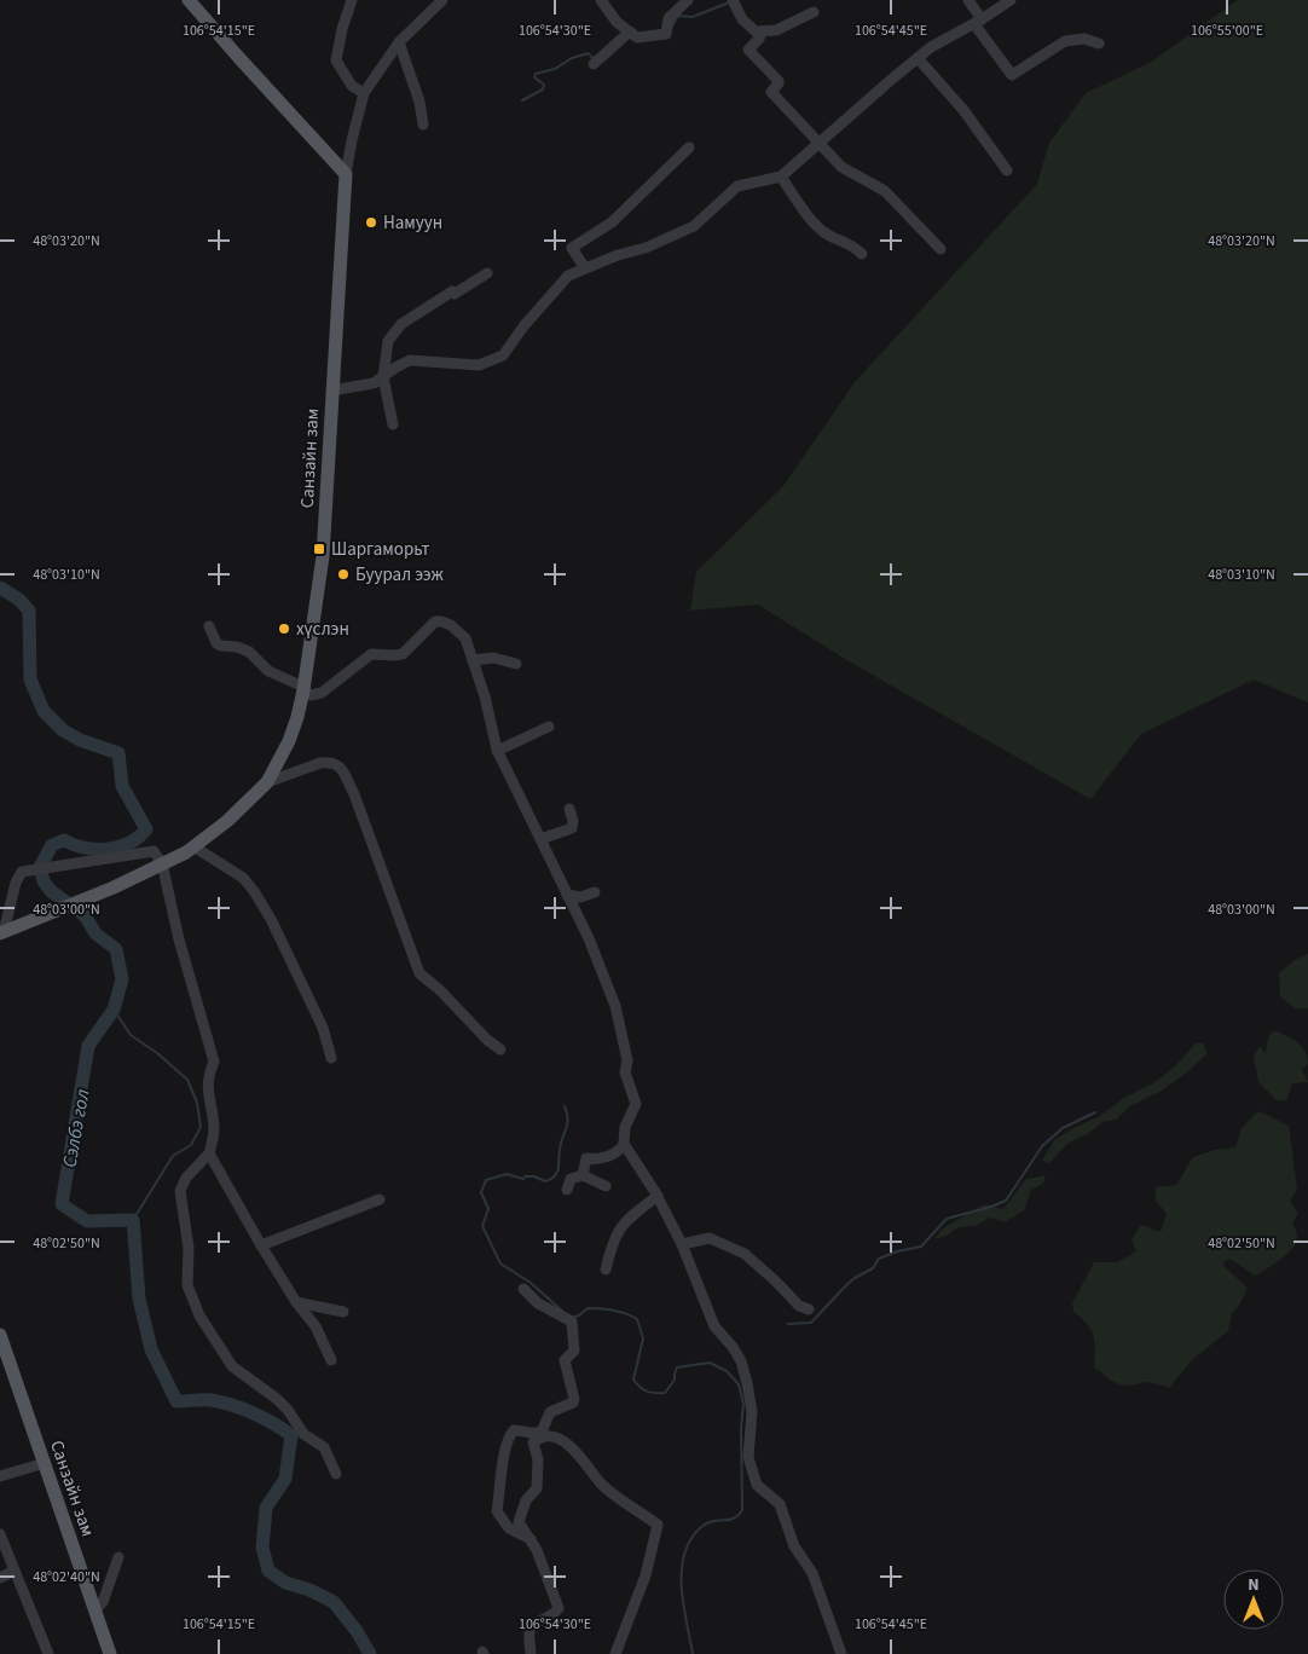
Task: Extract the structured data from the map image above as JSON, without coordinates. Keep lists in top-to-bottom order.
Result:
{
  "streets": {
    "main road": ["Санзайн зам"]
  },
  "water": ["Сэлбэ гол"],
  "places": {
    "other": ["Намуун", "Буурал ээж", "хүслэн"],
    "transit": ["Шаргаморьт"]
  },
  "north": "top",
  "coordinates": [
    "106°54'15\"E",
    "106°54'30\"E",
    "106°54'45\"E",
    "106°55'00\"E",
    "48°03'20\"N",
    "48°03'10\"N",
    "48°03'00\"N",
    "48°02'50\"N",
    "48°02'40\"N"
  ]
}
